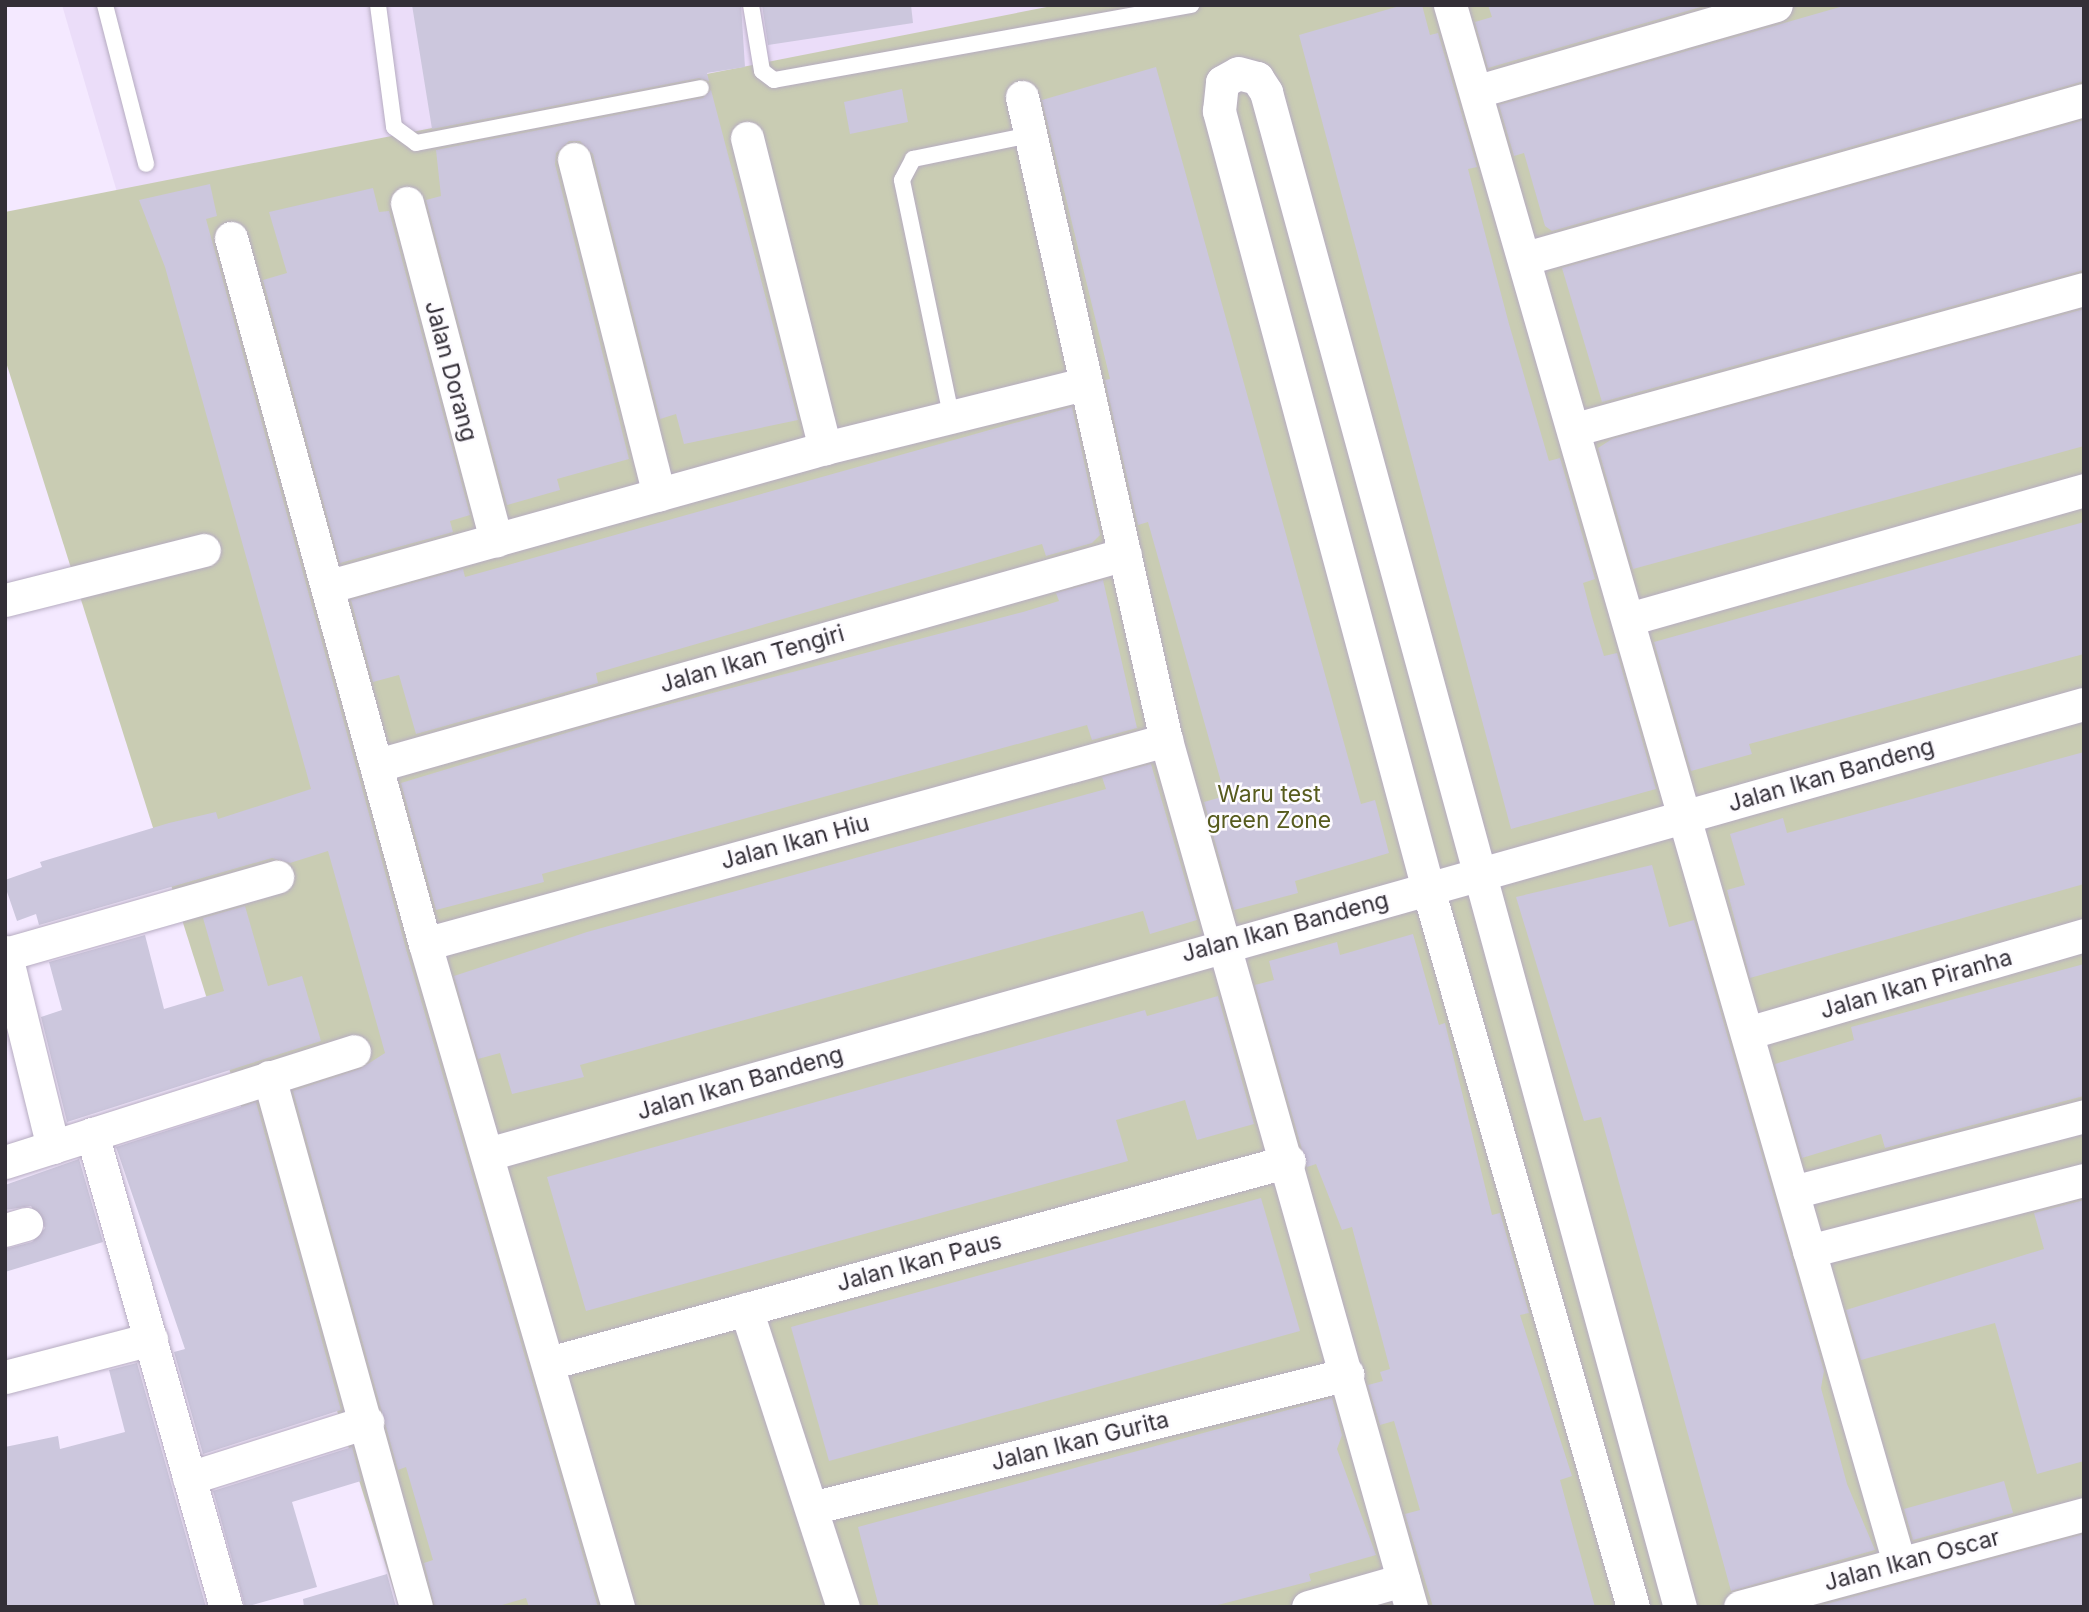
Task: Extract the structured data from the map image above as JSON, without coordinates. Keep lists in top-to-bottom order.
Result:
{
  "streets": {
    "street": [
      "Jalan Dorang",
      "Jalan Ikan Tengiri",
      "Jalan Ikan Bandeng",
      "Jalan Ikan Hiu",
      "Jalan Ikan Piranha",
      "Jalan Ikan Paus",
      "Jalan Ikan Gurita",
      "Jalan Ikan Oscar"
    ]
  },
  "parks": ["Waru test green Zone"]
}
